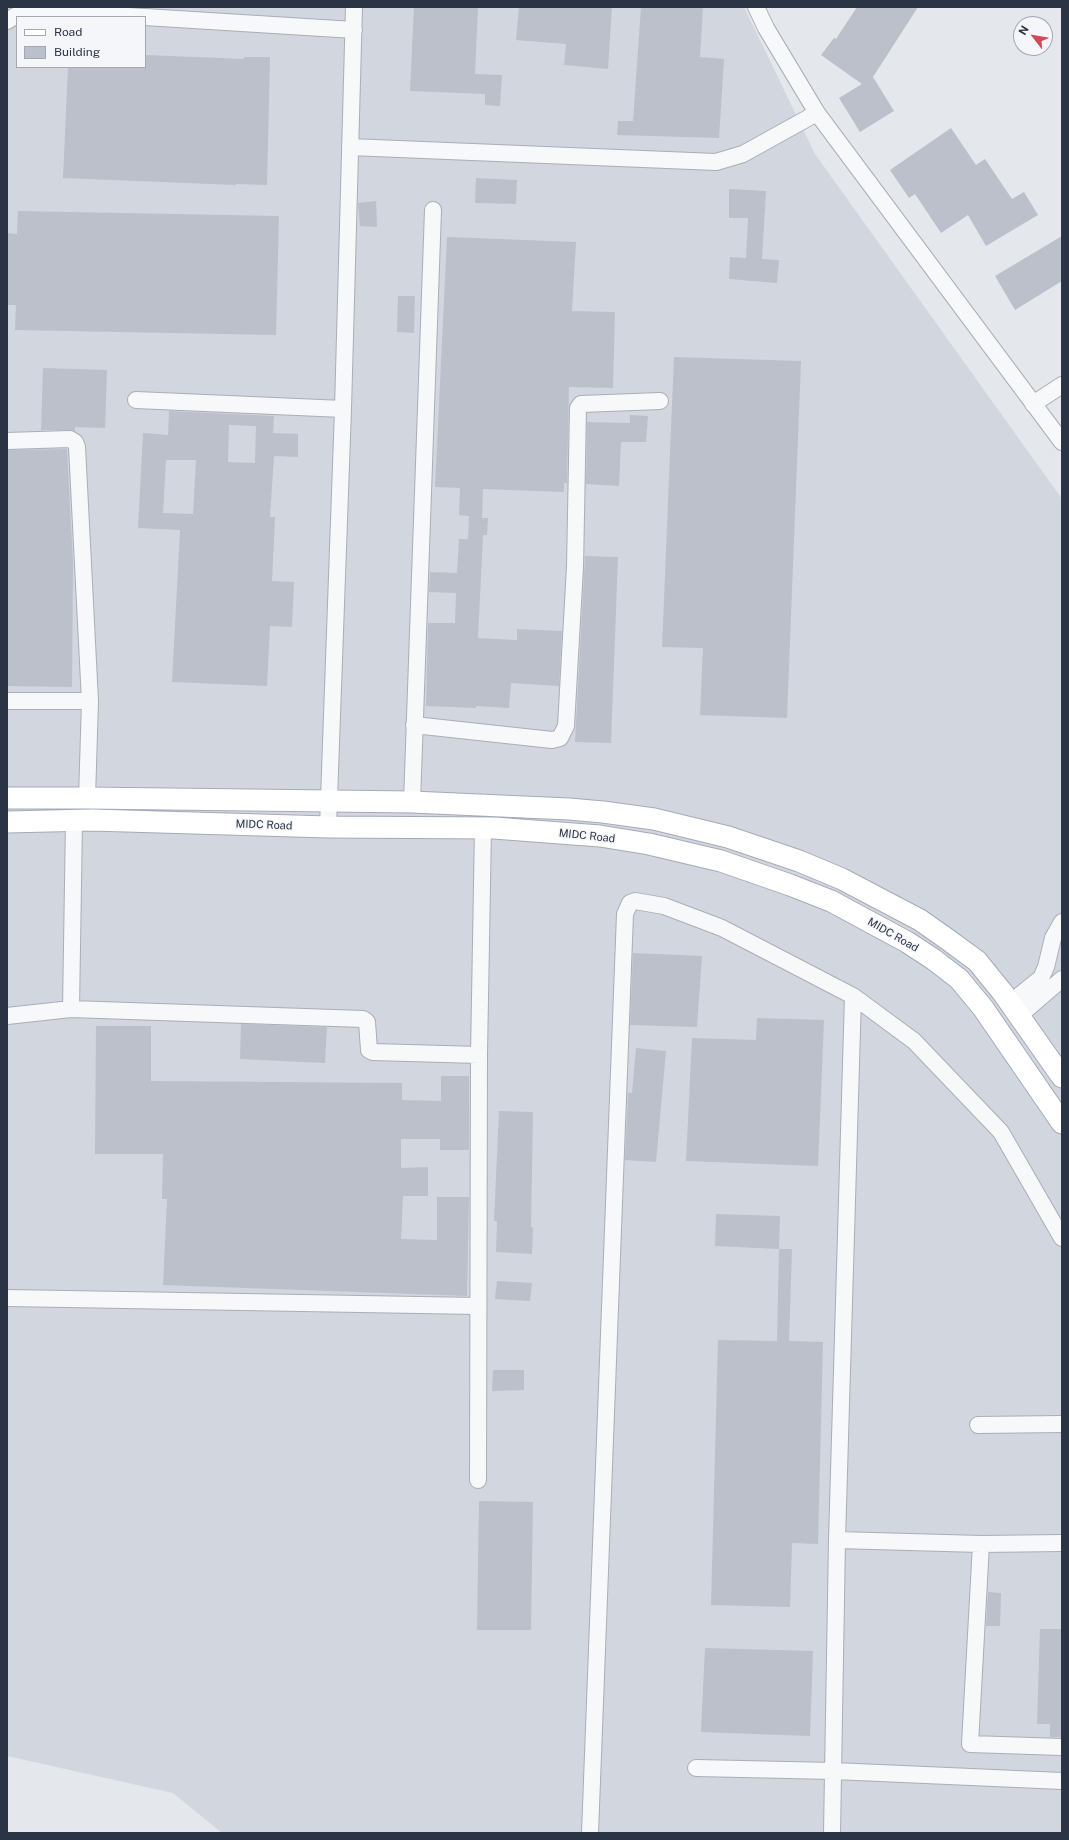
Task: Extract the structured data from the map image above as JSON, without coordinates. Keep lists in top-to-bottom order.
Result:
{
  "streets": {
    "main road": ["MIDC Road"]
  },
  "legend": ["Road", "Building"],
  "north": "top left"
}
